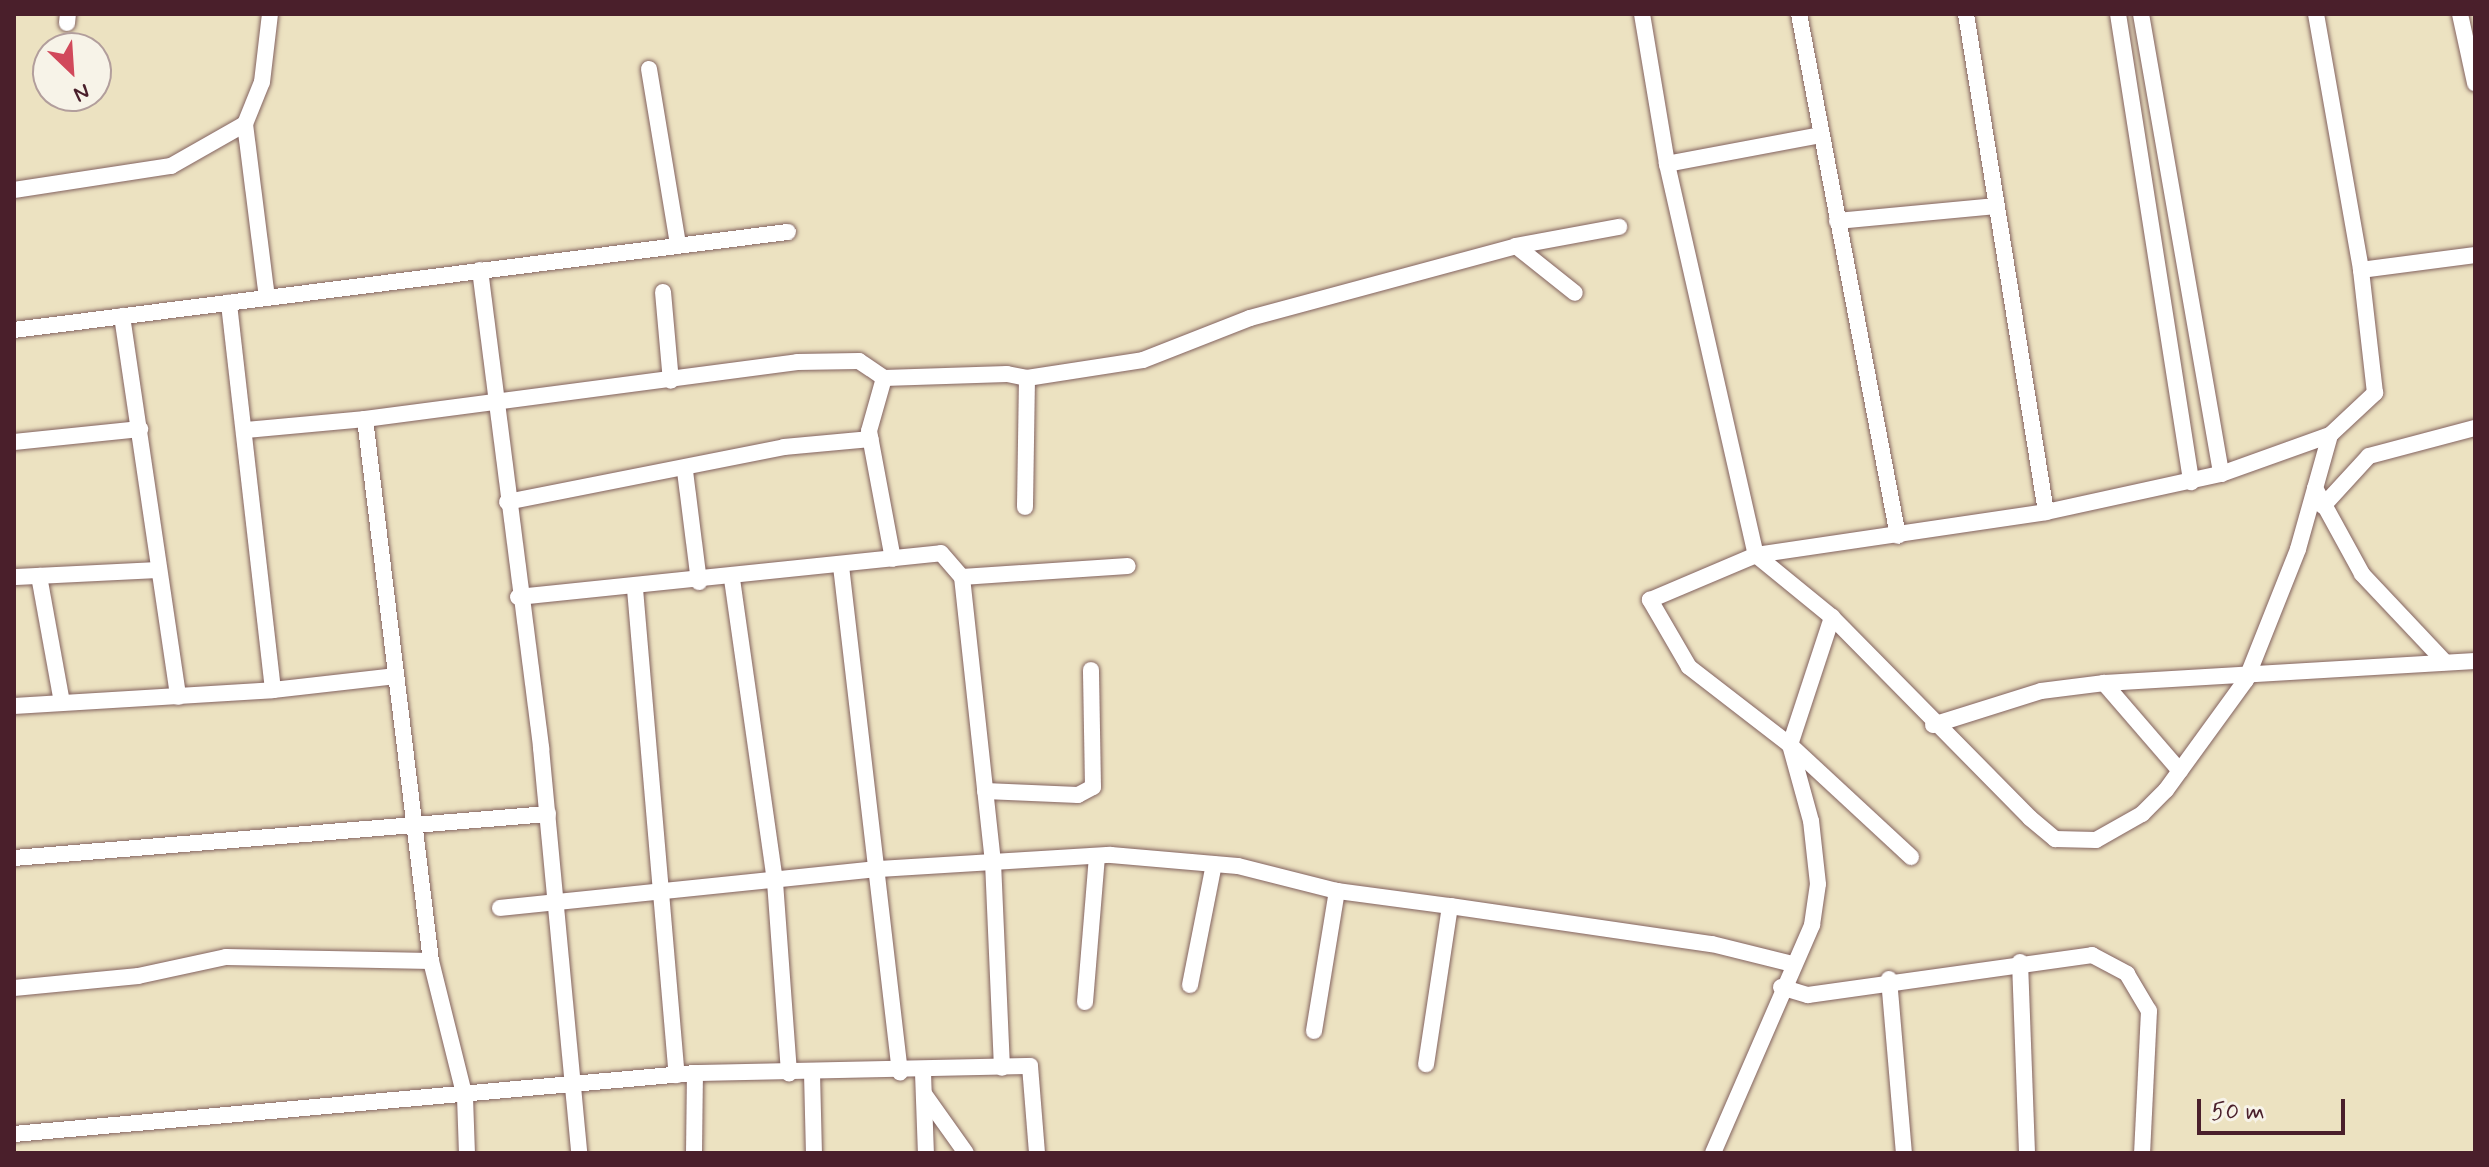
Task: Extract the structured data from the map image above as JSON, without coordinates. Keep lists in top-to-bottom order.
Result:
{
  "scale_bar": "50 m",
  "north": "bottom right"
}
